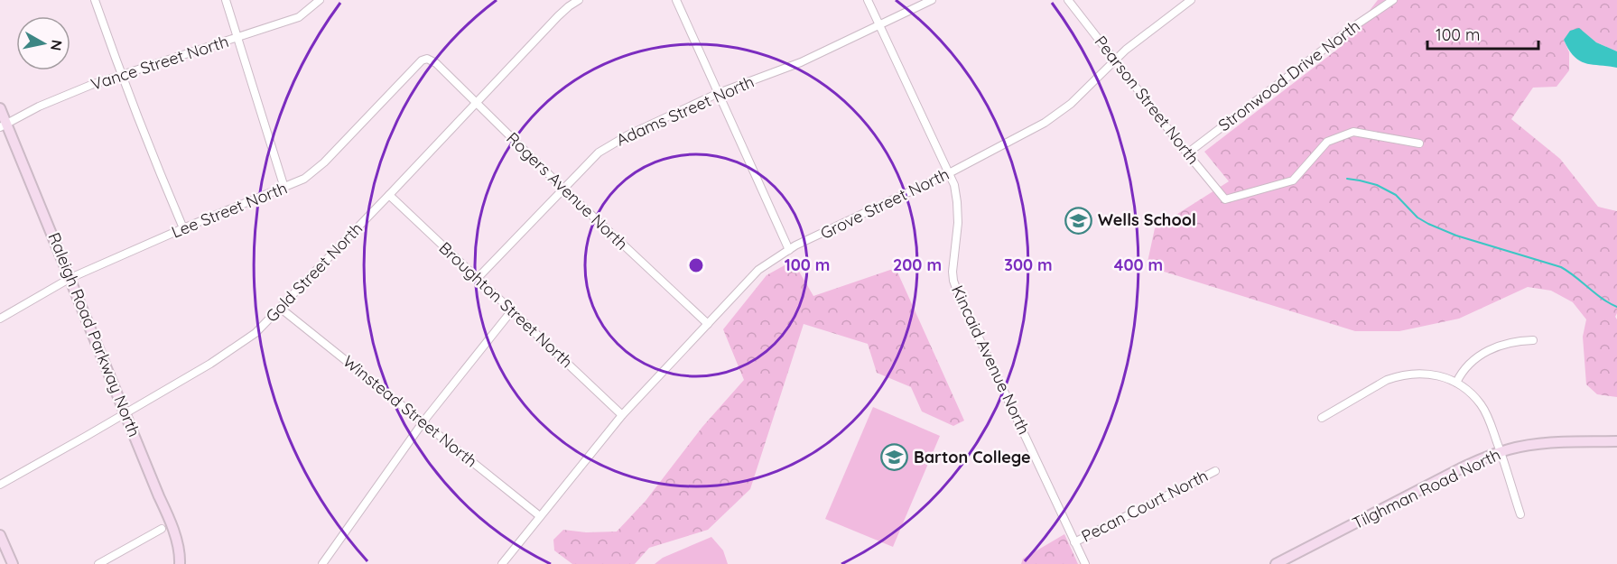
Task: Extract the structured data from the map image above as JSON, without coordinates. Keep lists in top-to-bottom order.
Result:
{
  "streets": {
    "street": [
      "Vance Street North",
      "Stronwood Drive North",
      "Pearson Street North",
      "Adams Street North",
      "Rogers Avenue North",
      "Grove Street North",
      "Lee Street North",
      "Gold Street North",
      "Broughton Street North",
      "Raleigh Road Parkway North",
      "Kincaid Avenue North",
      "Winstead Street North",
      "Tilghman Road North",
      "Pecan Court North"
    ]
  },
  "crossings": [
    ["Vance Street North", "Raleigh Road Parkway North"],
    ["Stronwood Drive North", "Pearson Street North"],
    ["Pearson Street North", "Grove Street North"],
    ["Adams Street North", "Rogers Avenue North"],
    ["Adams Street North", "Broughton Street North"],
    ["Adams Street North", "Kincaid Avenue North"],
    ["Rogers Avenue North", "Grove Street North"],
    ["Rogers Avenue North", "Lee Street North"],
    ["Rogers Avenue North", "Gold Street North"],
    ["Grove Street North", "Broughton Street North"],
    ["Grove Street North", "Kincaid Avenue North"],
    ["Grove Street North", "Winstead Street North"],
    ["Lee Street North", "Raleigh Road Parkway North"],
    ["Gold Street North", "Broughton Street North"],
    ["Gold Street North", "Raleigh Road Parkway North"],
    ["Gold Street North", "Winstead Street North"],
    ["Kincaid Avenue North", "Pecan Court North"]
  ],
  "places": {
    "school or university": ["Wells School", "Barton College"]
  },
  "scale_bar": "100 m",
  "north": "right",
  "rings": [
    "100 m",
    "200 m",
    "300 m",
    "400 m"
  ]
}
